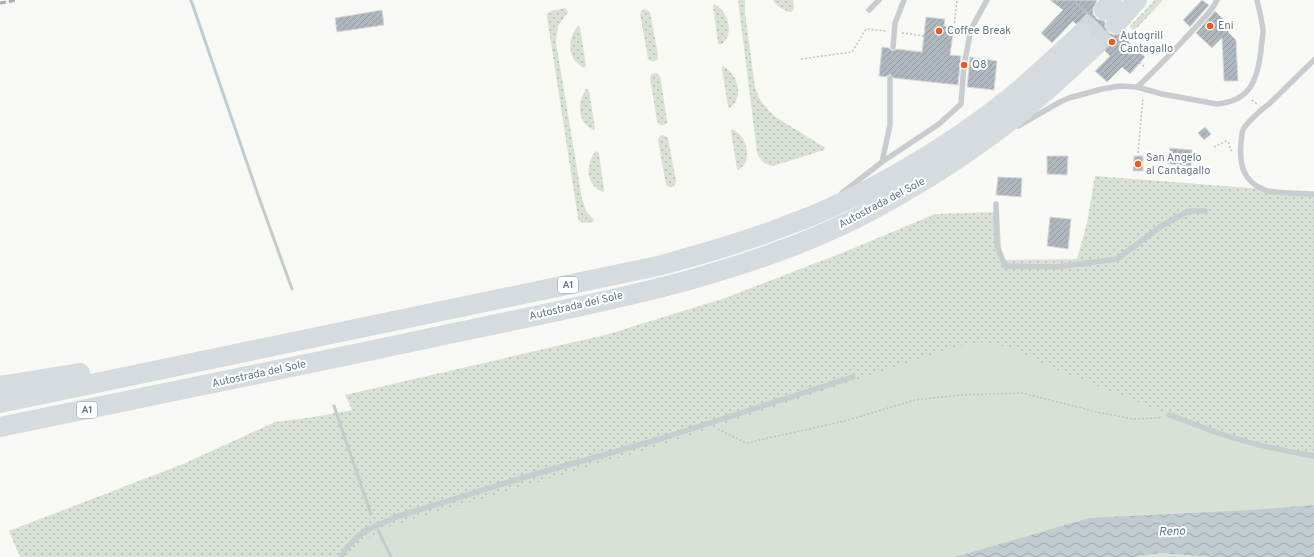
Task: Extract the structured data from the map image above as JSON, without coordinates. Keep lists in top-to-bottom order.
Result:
{
  "streets": {
    "highway": ["Autostrada del Sole", "A1"]
  },
  "water": ["Reno"],
  "places": [
    "Eni",
    "Coffee Break",
    "Autogrill Cantagallo",
    "Q8",
    "San Angelo al Cantagallo"
  ]
}
